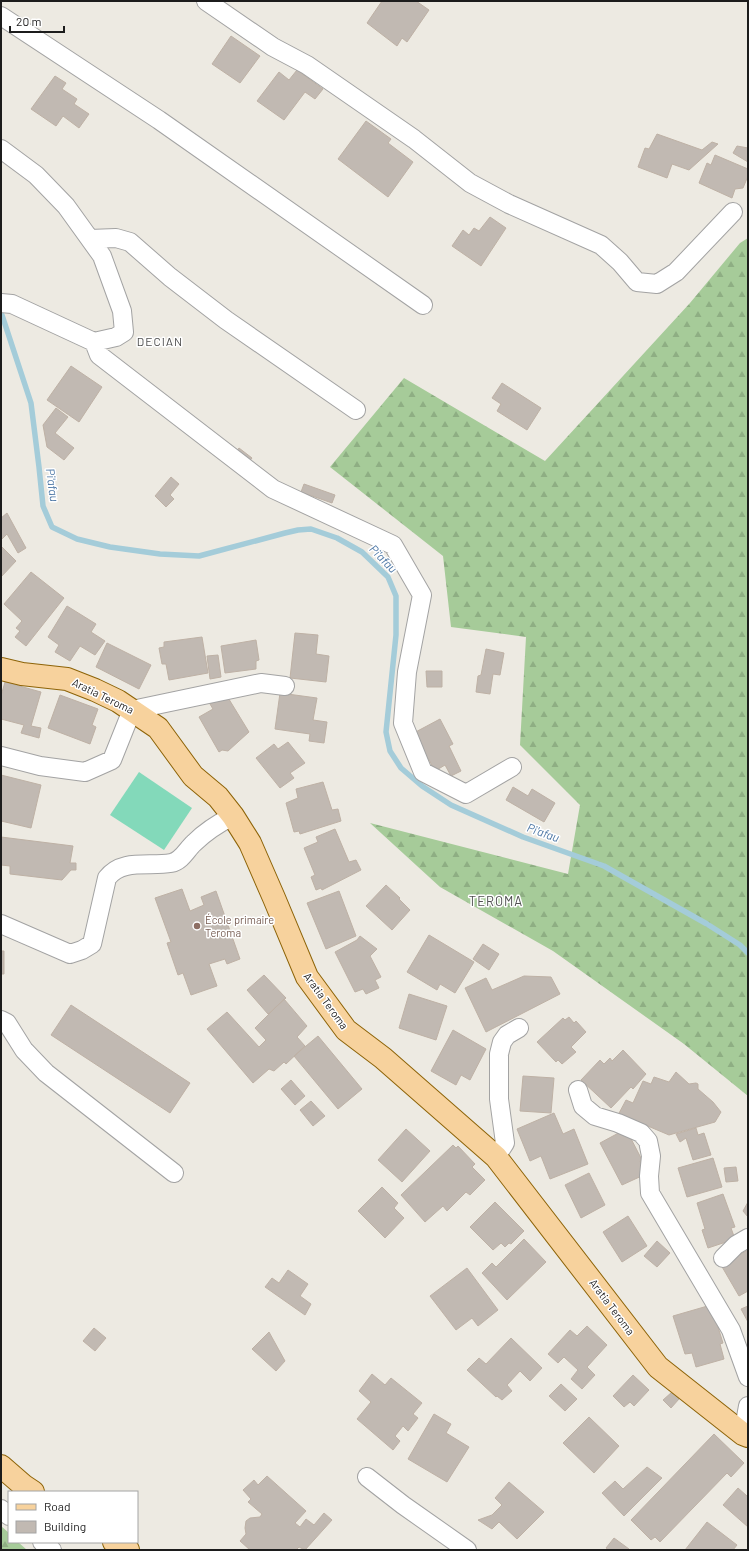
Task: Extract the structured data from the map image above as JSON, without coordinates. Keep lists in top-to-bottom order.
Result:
{
  "streets": {
    "main road": ["Aratia Teroma"]
  },
  "districts": ["DECIAN", "TEROMA"],
  "water": ["Pi'afau"],
  "places": ["École primaire Teroma"],
  "legend": ["Road", "Building"],
  "scale_bar": "20 m"
}
